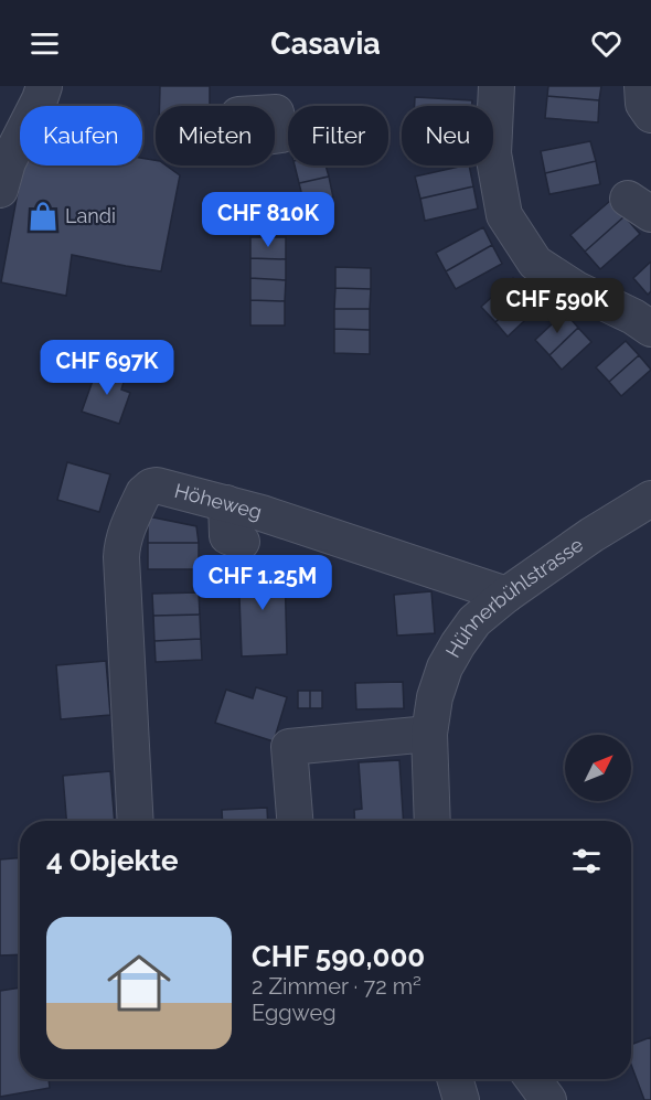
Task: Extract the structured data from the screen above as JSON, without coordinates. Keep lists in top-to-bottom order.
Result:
{
  "streets": {
    "street": ["Höheweg", "Hühnerbühlstrasse"]
  },
  "crossings": [
    ["Höheweg", "Hühnerbühlstrasse"]
  ],
  "places": {
    "shop": ["Landi"]
  },
  "north": "top right",
  "page": {
    "header": "Casavia",
    "chip": [
      "Kaufen",
      "Mieten",
      "Filter",
      "Neu"
    ],
    "price": [
      "CHF 810K",
      "CHF 590K",
      "CHF 697K",
      "CHF 1.25M"
    ],
    "heading": "4 Objekte",
    "list": [
      {
        "name": "CHF 590,000",
        "note": "2 Zimmer · 72 m² · Eggweg"
      }
    ]
  }
}
